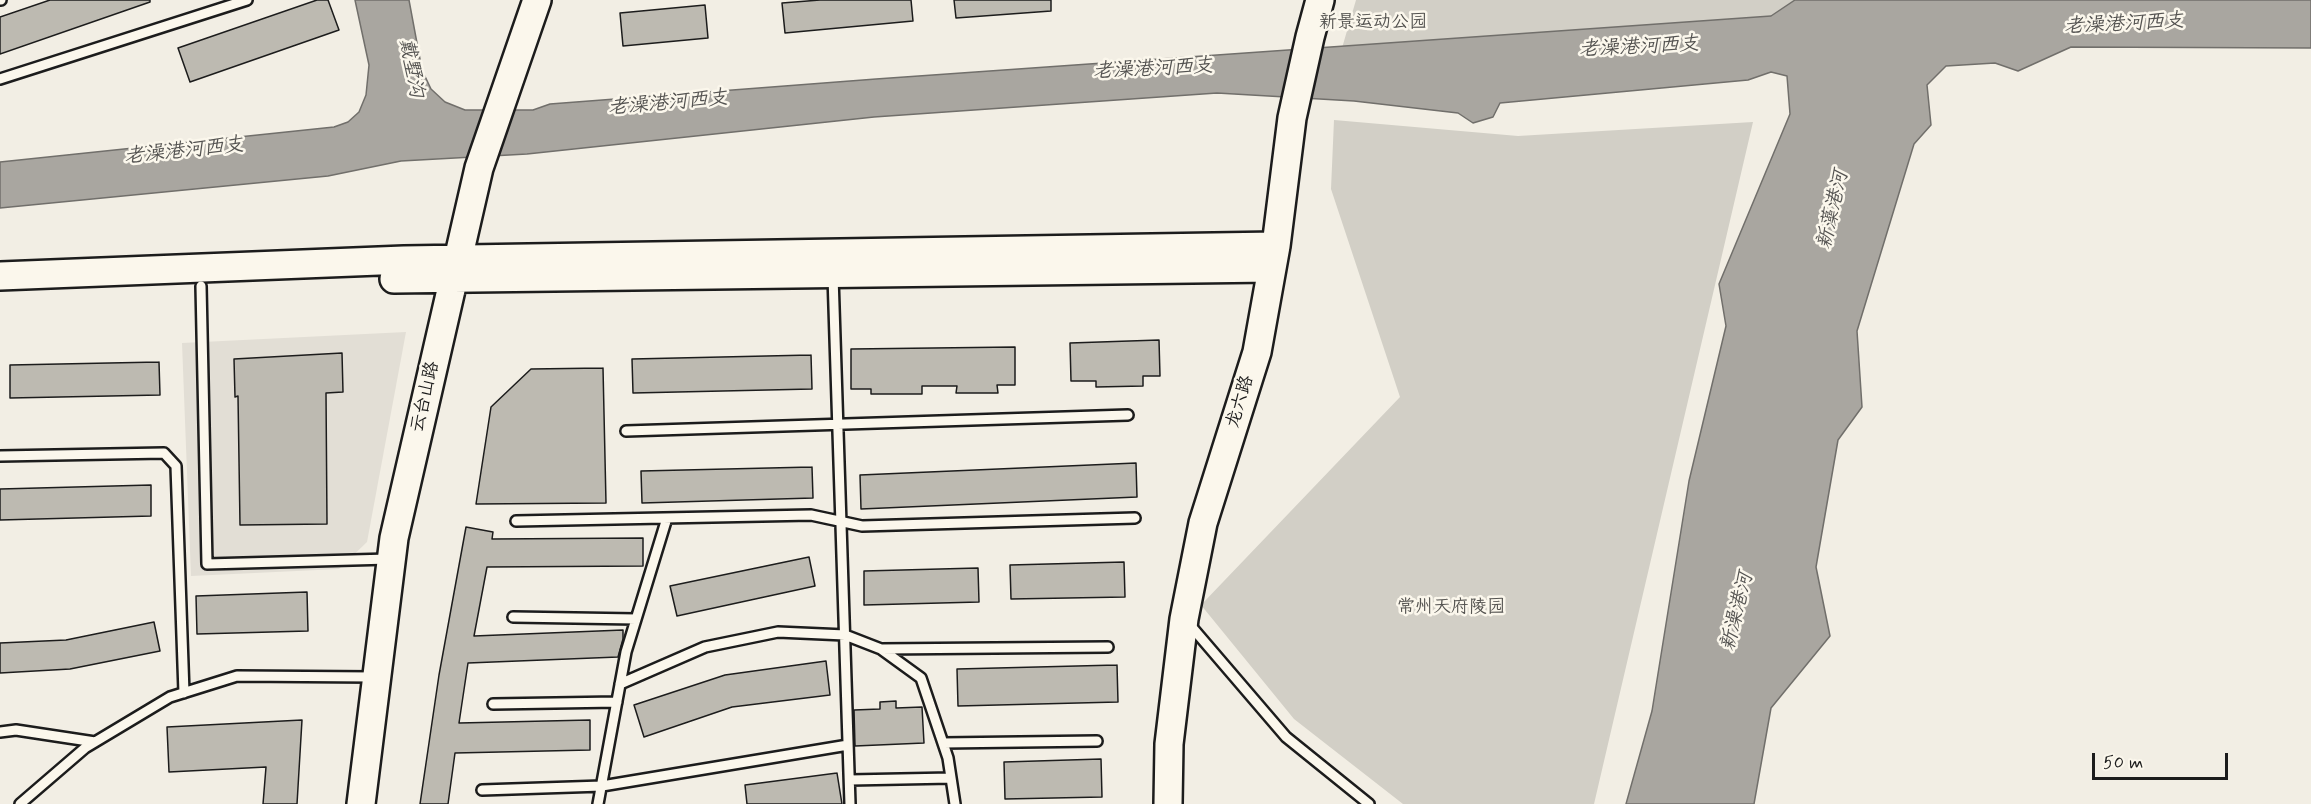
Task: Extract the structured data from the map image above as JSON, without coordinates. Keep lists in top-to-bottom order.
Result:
{
  "streets": {
    "street": ["云台山路", "龙六路"]
  },
  "water": [
    "老澡港河西支",
    "戴墅沟",
    "新藻港河",
    "新澡港河"
  ],
  "parks": ["新景运动公园", "常州天府陵园"],
  "scale_bar": "50 m"
}
